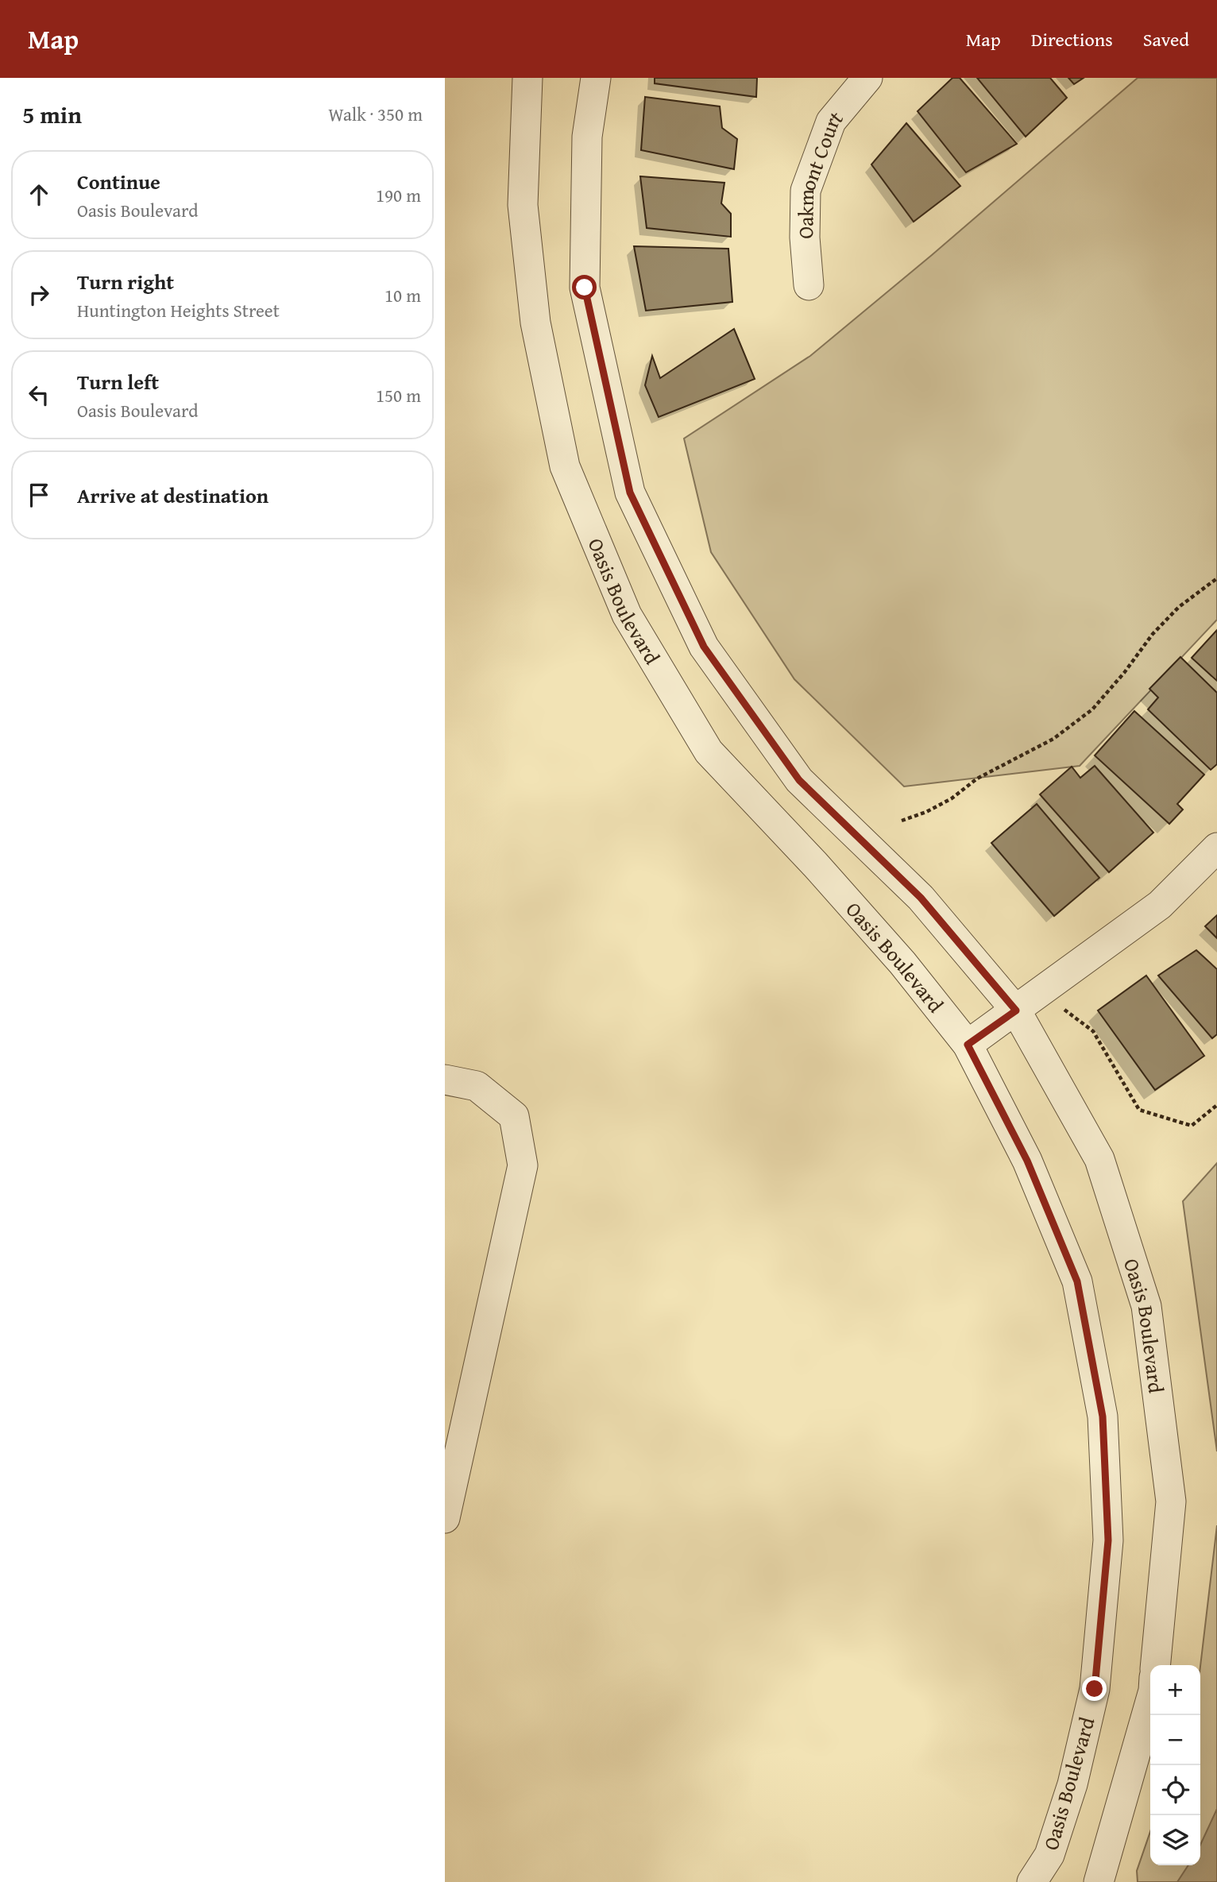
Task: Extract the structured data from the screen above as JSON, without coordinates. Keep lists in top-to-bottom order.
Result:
{
  "streets": {
    "street": ["Oakmont Court", "Oasis Boulevard"]
  },
  "page": {
    "header": "Map",
    "nav": ["Map", "Directions", "Saved"],
    "heading": ["5 min", "Walk · 350 m"],
    "list": [
      ["Continue", "Oasis Boulevard", "190 m"],
      ["Turn right", "Huntington Heights Street", "10 m"],
      ["Turn left", "Oasis Boulevard", "150 m"],
      "Arrive at destination"
    ],
    "map_buttons": ["+", "−"]
  }
}
